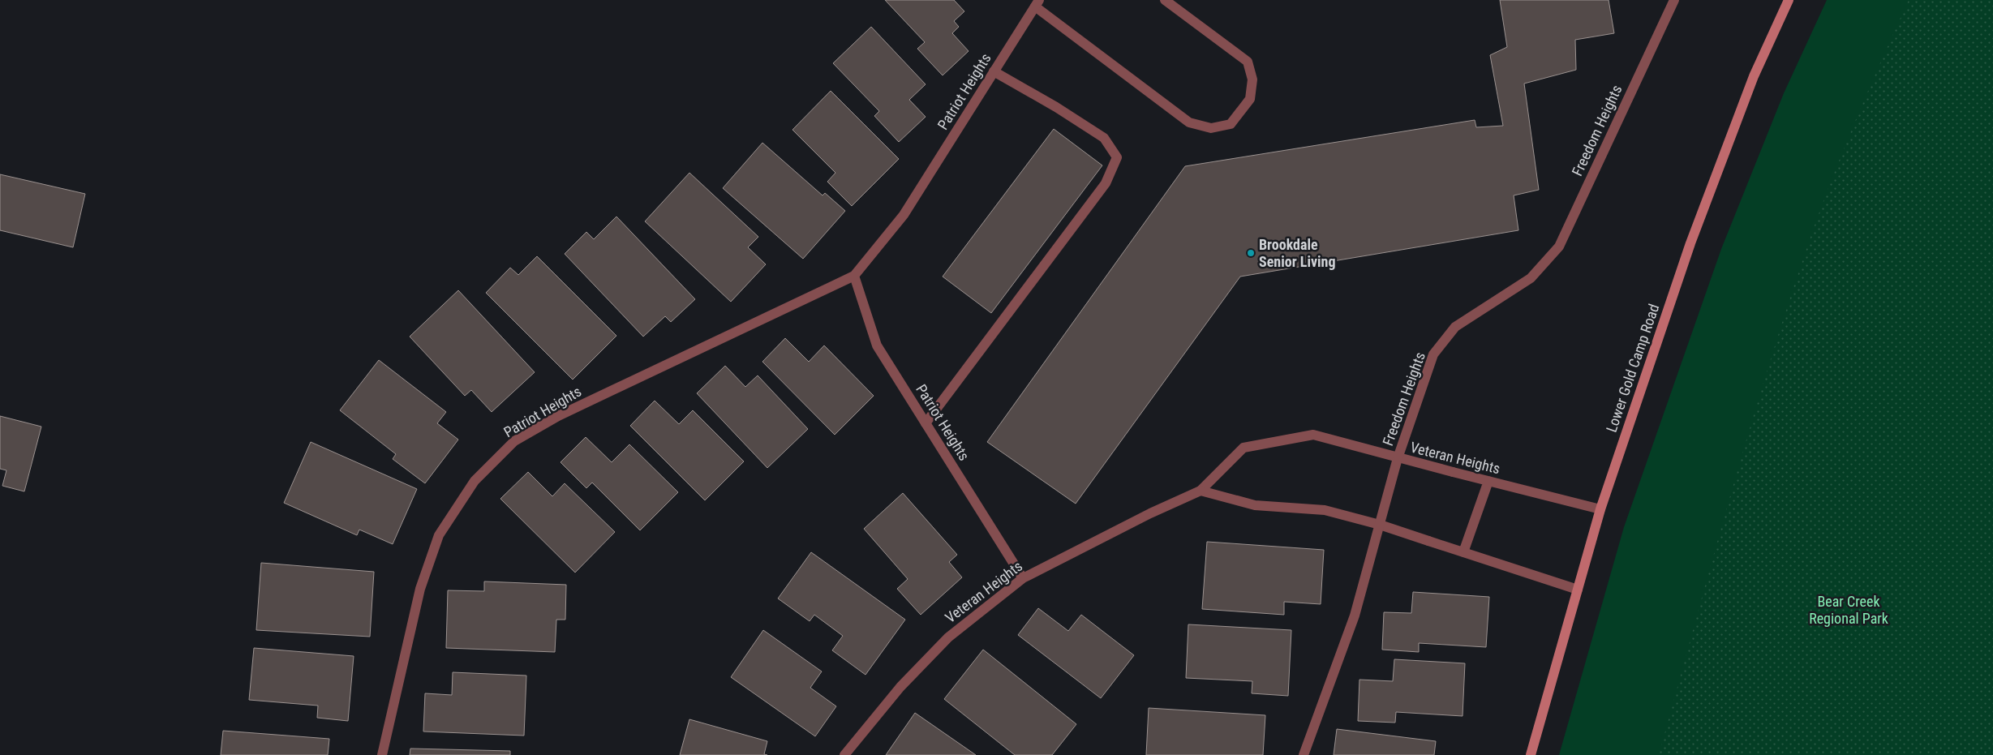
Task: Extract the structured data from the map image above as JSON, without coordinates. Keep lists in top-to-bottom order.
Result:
{
  "streets": {
    "street": [
      "Patriot Heights",
      "Freedom Heights",
      "Lower Gold Camp Road",
      "Veteran Heights"
    ]
  },
  "crossings": [
    ["Patriot Heights", "Veteran Heights"],
    ["Freedom Heights", "Veteran Heights"],
    ["Lower Gold Camp Road", "Veteran Heights"]
  ],
  "parks": ["Bear Creek Regional Park"],
  "places": ["Brookdale Senior Living"]
}
